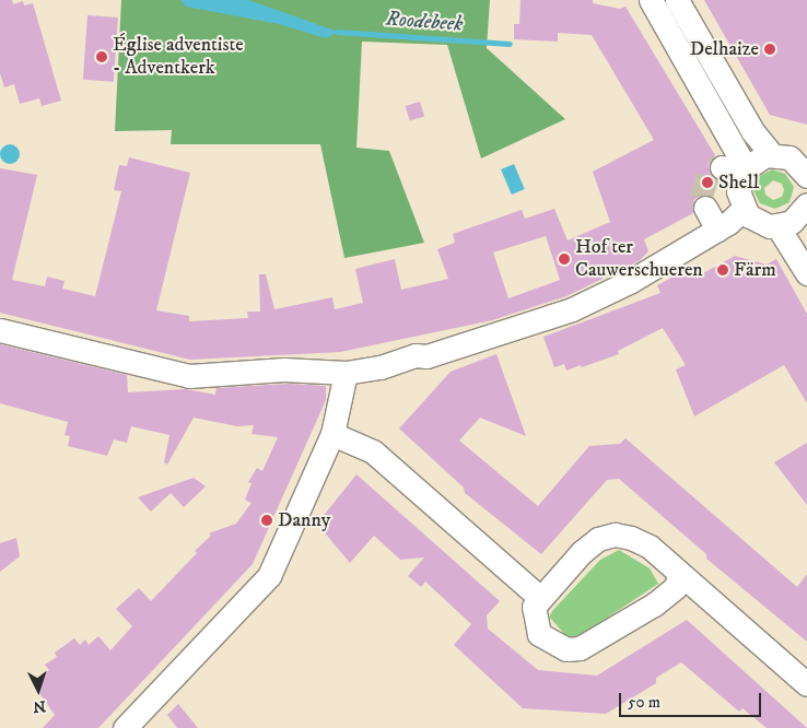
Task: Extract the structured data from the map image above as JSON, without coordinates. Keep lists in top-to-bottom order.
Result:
{
  "water": ["Roodebeek"],
  "places": [
    "Delhaize",
    "Église adventiste - Adventkerk",
    "Shell",
    "Hof ter Cauwerschueren",
    "Färm",
    "Danny"
  ],
  "scale_bar": "50 m",
  "north": "bottom"
}
